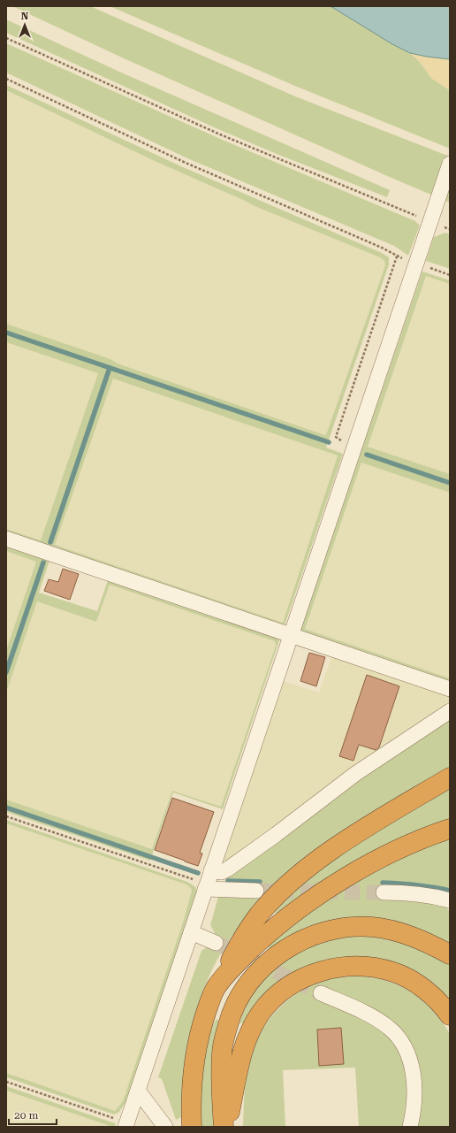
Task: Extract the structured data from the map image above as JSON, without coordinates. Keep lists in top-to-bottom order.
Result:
{
  "scale_bar": "20 m",
  "north": "top"
}
